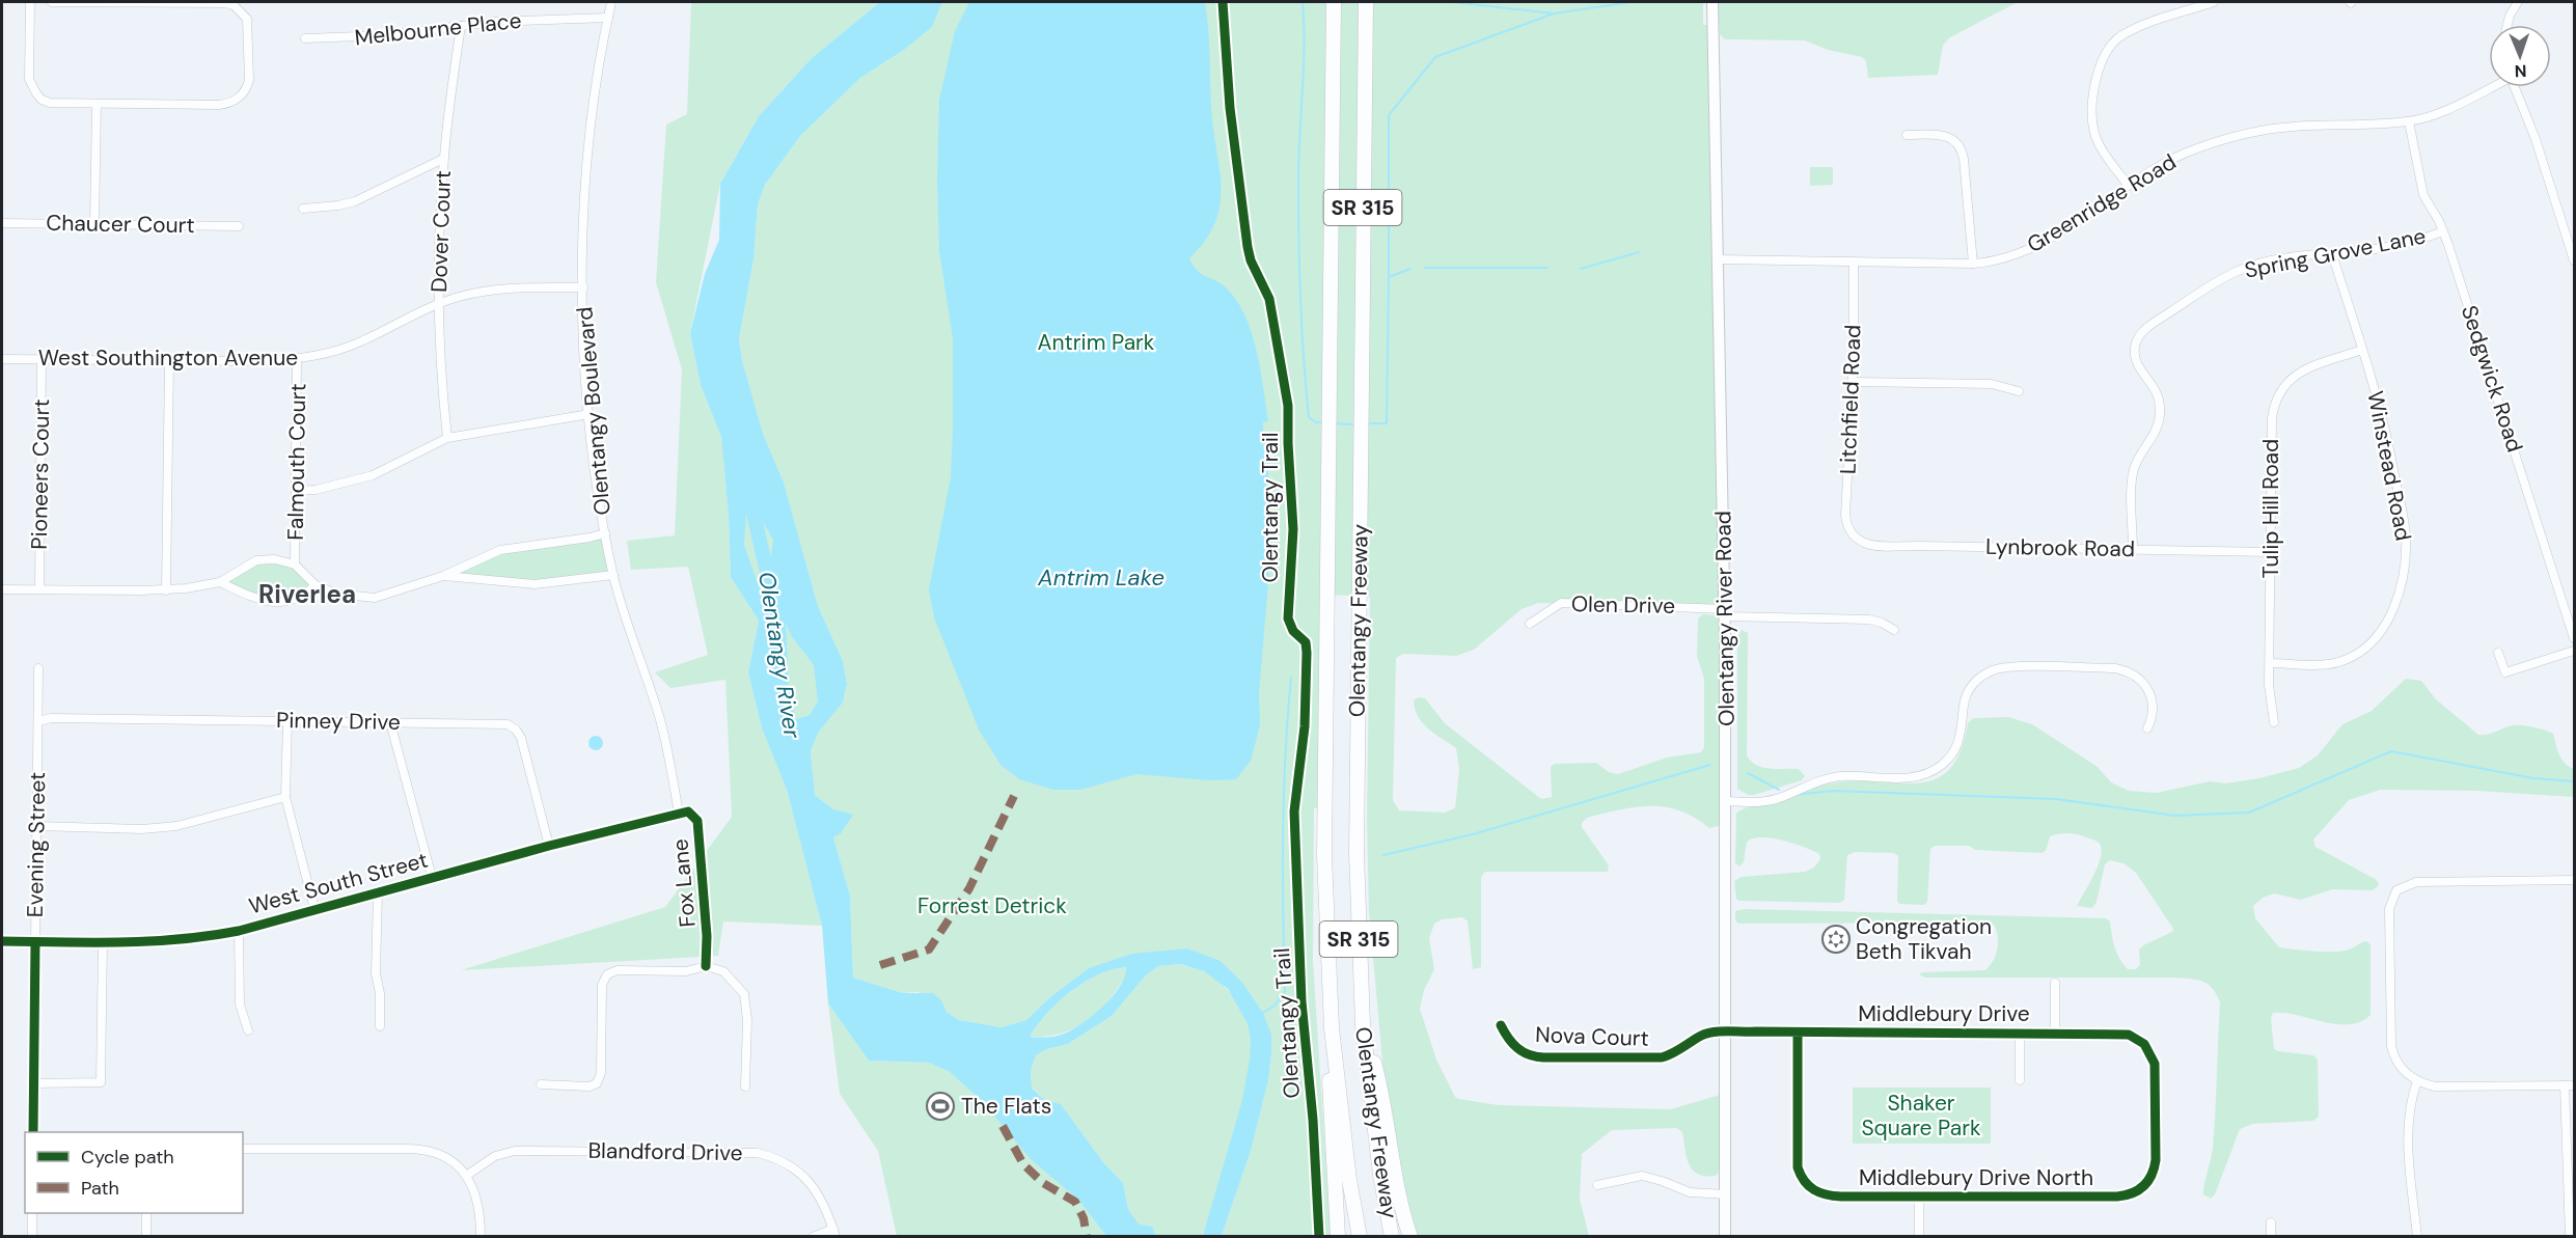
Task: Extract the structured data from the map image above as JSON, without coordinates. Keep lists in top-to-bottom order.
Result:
{
  "streets": {
    "highway": ["SR 315", "Olentangy Freeway"],
    "main road": ["Olentangy River Road"],
    "street": [
      "Melbourne Place",
      "Greenridge Road",
      "Chaucer Court",
      "Dover Court",
      "Spring Grove Lane",
      "West Southington Avenue",
      "Sedgwick Road",
      "Litchfield Road",
      "Olentangy Boulevard",
      "Falmouth Court",
      "Winstead Road",
      "Pioneers Court",
      "Tulip Hill Road",
      "Lynbrook Road",
      "Olen Drive",
      "Pinney Drive",
      "Evening Street",
      "West South Street",
      "Fox Lane",
      "Middlebury Drive",
      "Nova Court",
      "Blandford Drive",
      "Middlebury Drive North"
    ],
    "cycle path": ["Olentangy Trail"]
  },
  "crossings": [
    ["Melbourne Place", "Dover Court"],
    ["Melbourne Place", "Olentangy Boulevard"],
    ["Greenridge Road", "Sedgwick Road"],
    ["Greenridge Road", "Litchfield Road"],
    ["Greenridge Road", "Olentangy River Road"],
    ["Dover Court", "West Southington Avenue"],
    ["Spring Grove Lane", "Sedgwick Road"],
    ["Spring Grove Lane", "Winstead Road"],
    ["Spring Grove Lane", "Lynbrook Road"],
    ["West Southington Avenue", "Olentangy Boulevard"],
    ["West Southington Avenue", "Falmouth Court"],
    ["West Southington Avenue", "Pioneers Court"],
    ["Litchfield Road", "Lynbrook Road"],
    ["Olentangy Boulevard", "West South Street"],
    ["Olentangy Boulevard", "Fox Lane"],
    ["Winstead Road", "Tulip Hill Road"],
    ["Tulip Hill Road", "Lynbrook Road"],
    ["Olen Drive", "Olentangy River Road"],
    ["Olentangy River Road", "Middlebury Drive"],
    ["Olentangy River Road", "Nova Court"],
    ["Pinney Drive", "Evening Street"],
    ["Pinney Drive", "West South Street"],
    ["Evening Street", "West South Street"],
    ["West South Street", "Fox Lane"],
    ["Middlebury Drive", "Nova Court"],
    ["Middlebury Drive", "Middlebury Drive North"]
  ],
  "districts": ["Riverlea"],
  "water": ["Antrim Lake", "Olentangy River"],
  "parks": ["Antrim Park", "Forrest Detrick", "Shaker Square Park"],
  "places": {
    "synagogue": ["Congregation Beth Tikvah"],
    "sports": ["The Flats"]
  },
  "legend": ["Cycle path", "Path"],
  "north": "bottom"
}
